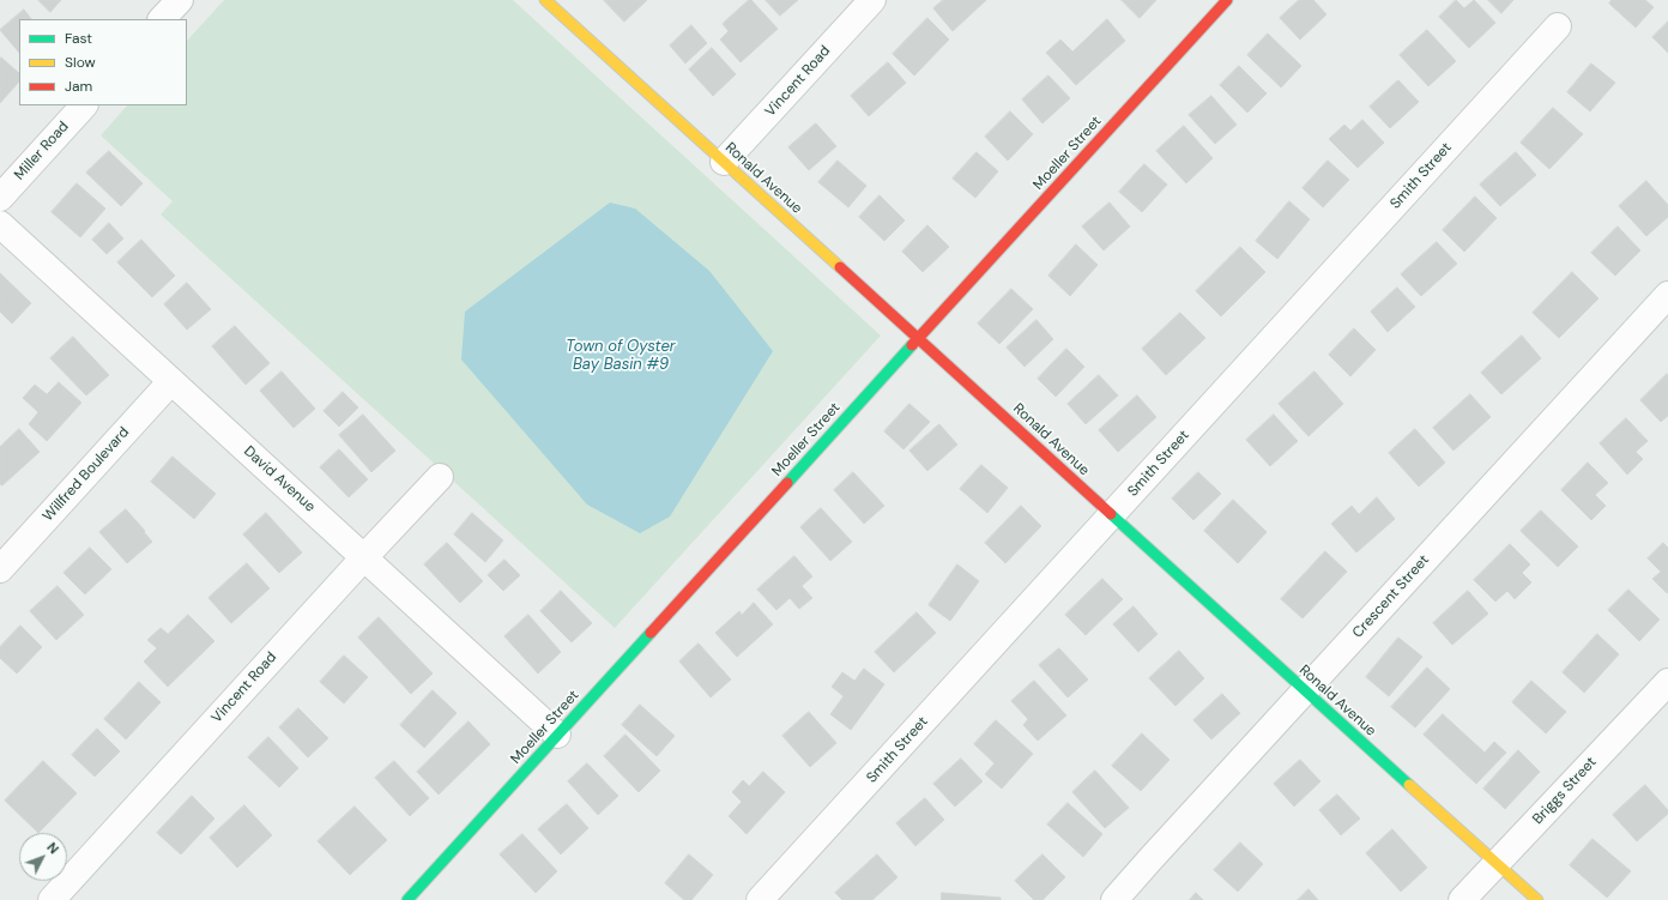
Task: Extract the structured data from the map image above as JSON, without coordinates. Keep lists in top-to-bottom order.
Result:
{
  "streets": {
    "street": [
      "Vincent Road",
      "Miller Road",
      "Moeller Street",
      "Smith Street",
      "Ronald Avenue",
      "Willfred Boulevard",
      "David Avenue",
      "Crescent Street",
      "Briggs Street"
    ]
  },
  "crossings": [
    ["Vincent Road", "Ronald Avenue"],
    ["Vincent Road", "David Avenue"],
    ["Moeller Street", "Ronald Avenue"],
    ["Moeller Street", "David Avenue"],
    ["Smith Street", "Ronald Avenue"],
    ["Ronald Avenue", "Crescent Street"],
    ["Ronald Avenue", "Briggs Street"],
    ["Willfred Boulevard", "David Avenue"]
  ],
  "water": ["Town of Oyster Bay Basin #9"],
  "legend": ["Fast", "Slow", "Jam"],
  "north": "top right"
}
